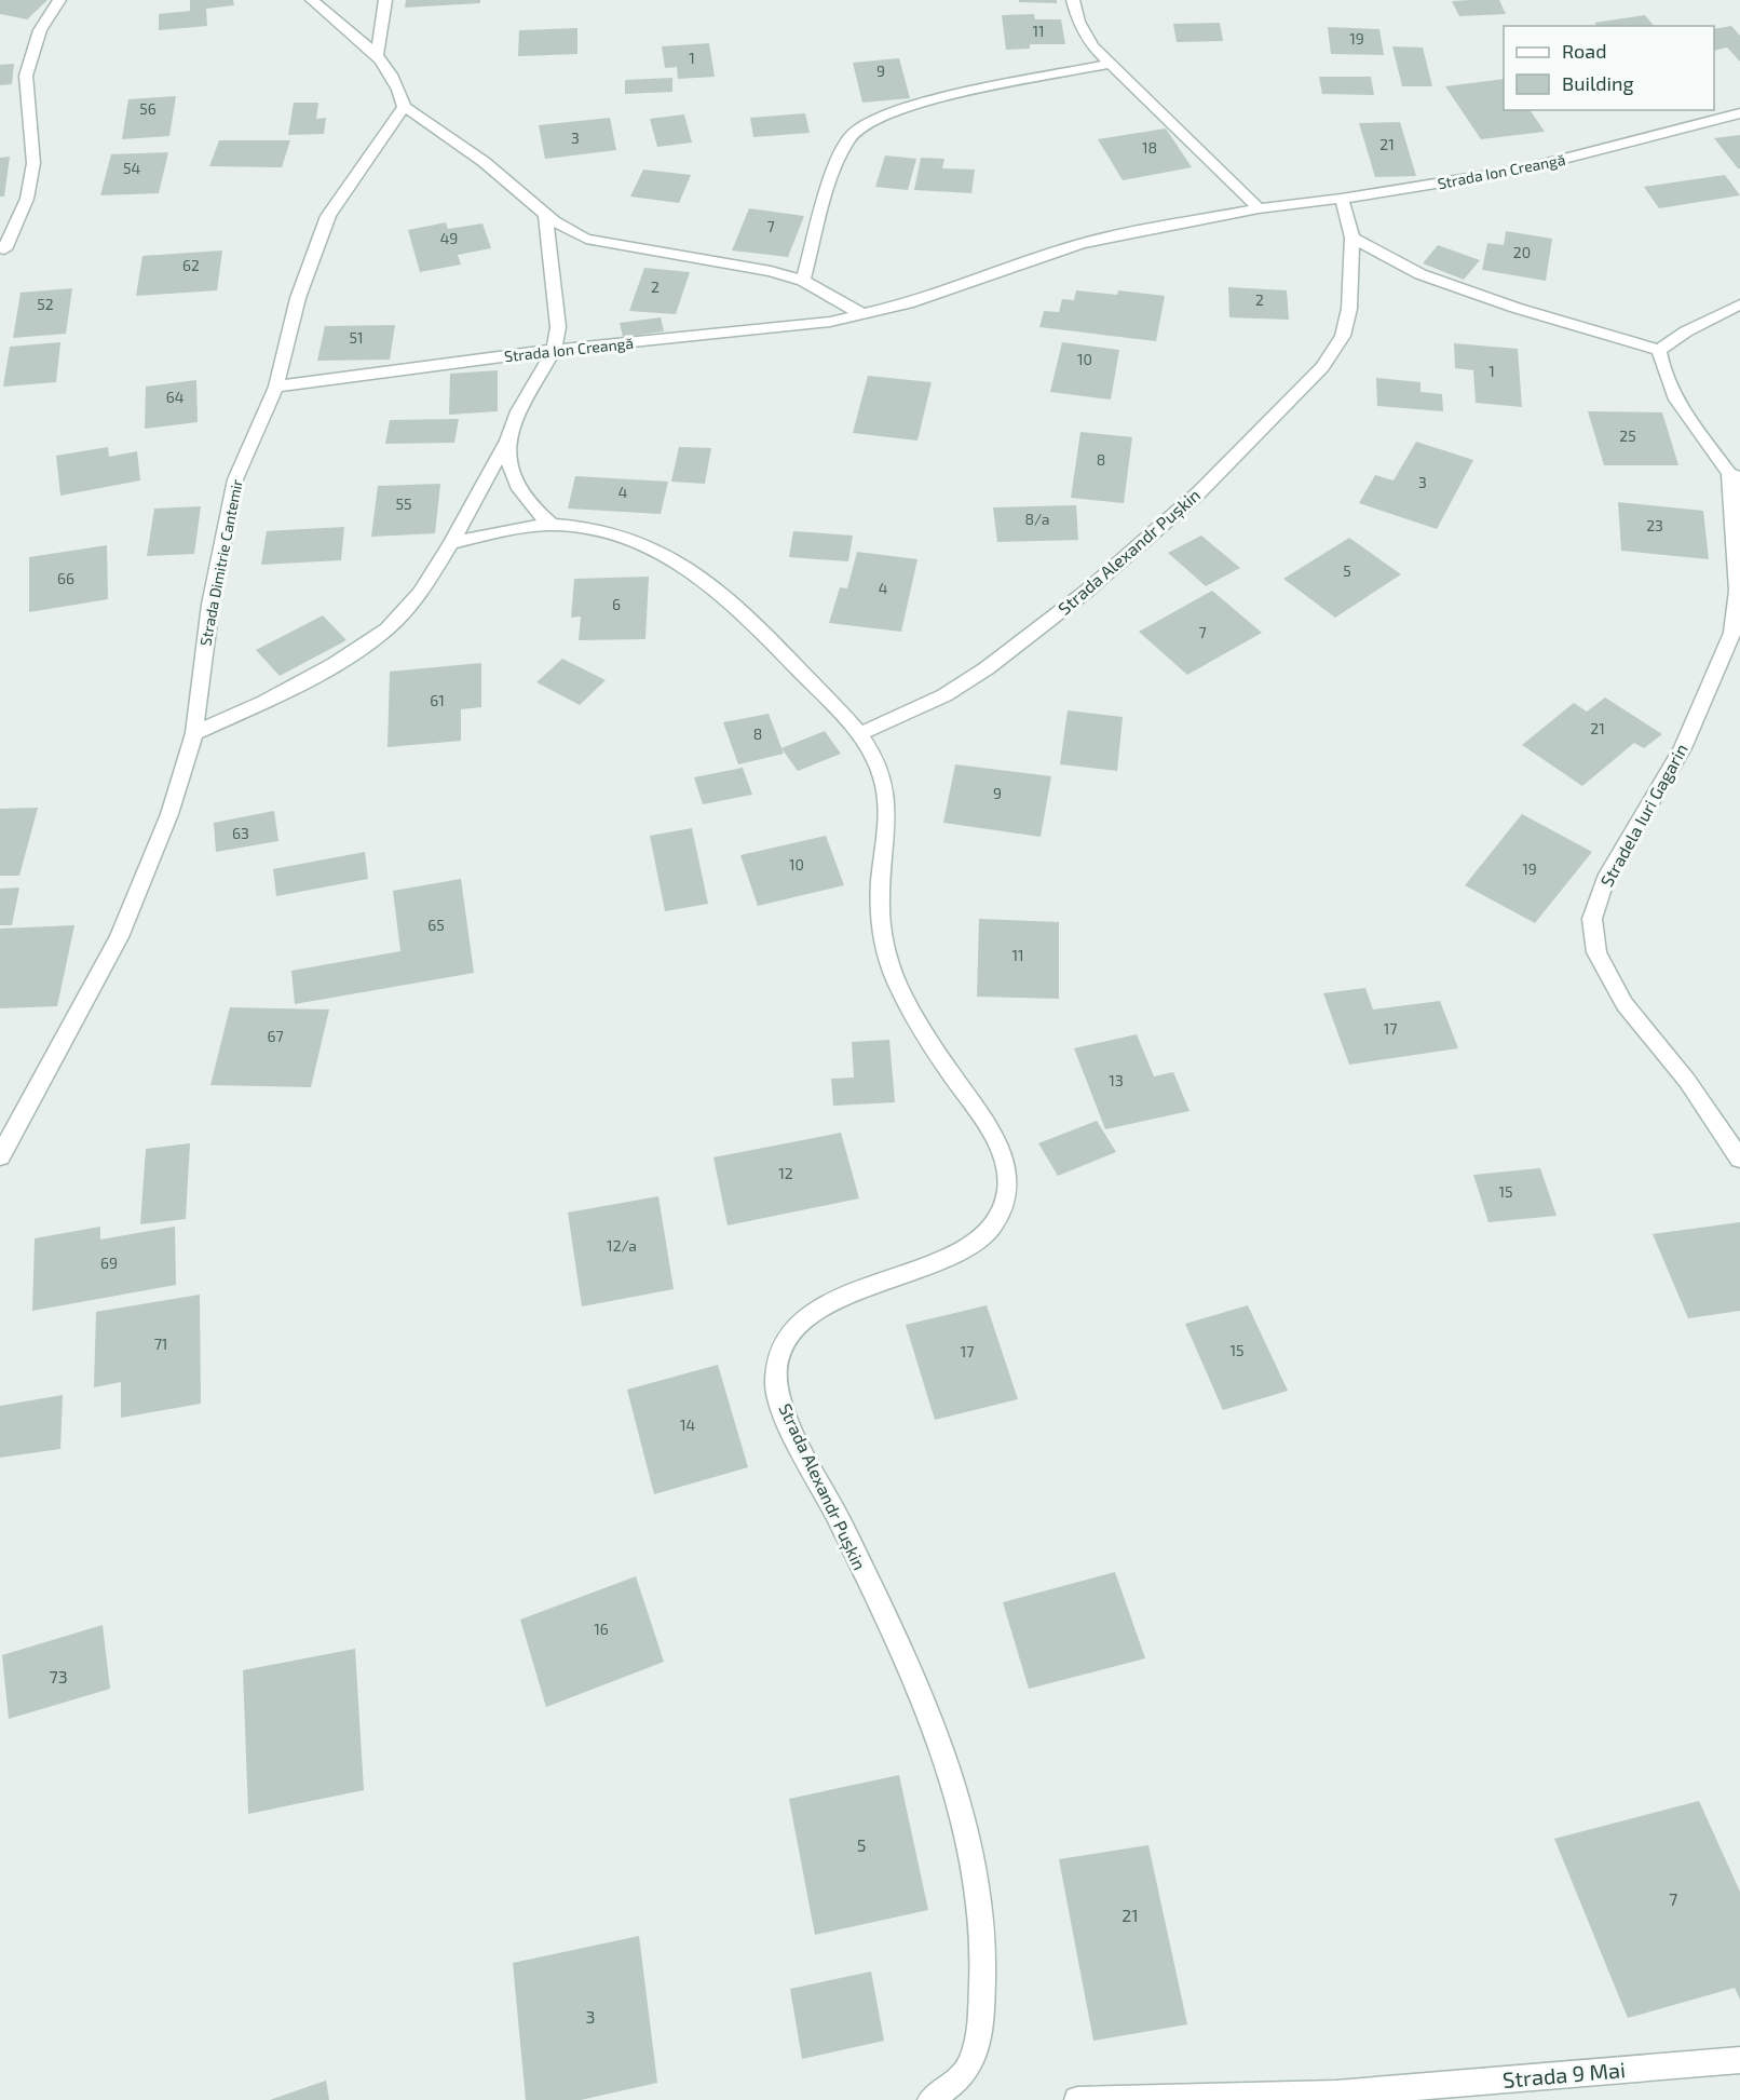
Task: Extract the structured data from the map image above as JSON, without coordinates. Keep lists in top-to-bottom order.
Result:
{
  "streets": {
    "street": [
      "Strada Ion Creangă",
      "Strada Alexandr Pușkin",
      "Strada Dimitrie Cantemir",
      "Stradela Iuri Gagarin",
      "Strada 9 Mai"
    ]
  },
  "crossings": [
    ["Strada Ion Creangă", "Strada Alexandr Pușkin"],
    ["Strada Ion Creangă", "Strada Dimitrie Cantemir"]
  ],
  "house_numbers": [
    "11",
    "19",
    "1",
    "9",
    "56",
    "3",
    "21",
    "18",
    "54",
    "7",
    "49",
    "20",
    "62",
    "2",
    "2",
    "52",
    "51",
    "10",
    "1",
    "64",
    "25",
    "8",
    "3",
    "4",
    "55",
    "8/a",
    "23",
    "5",
    "66",
    "4",
    "6",
    "7",
    "61",
    "21",
    "8",
    "9",
    "63",
    "10",
    "19",
    "65",
    "11",
    "17",
    "67",
    "13",
    "12",
    "15",
    "12/a",
    "69",
    "71",
    "15",
    "17",
    "14",
    "16",
    "73",
    "5",
    "7",
    "21",
    "3"
  ],
  "legend": ["Road", "Building"]
}
